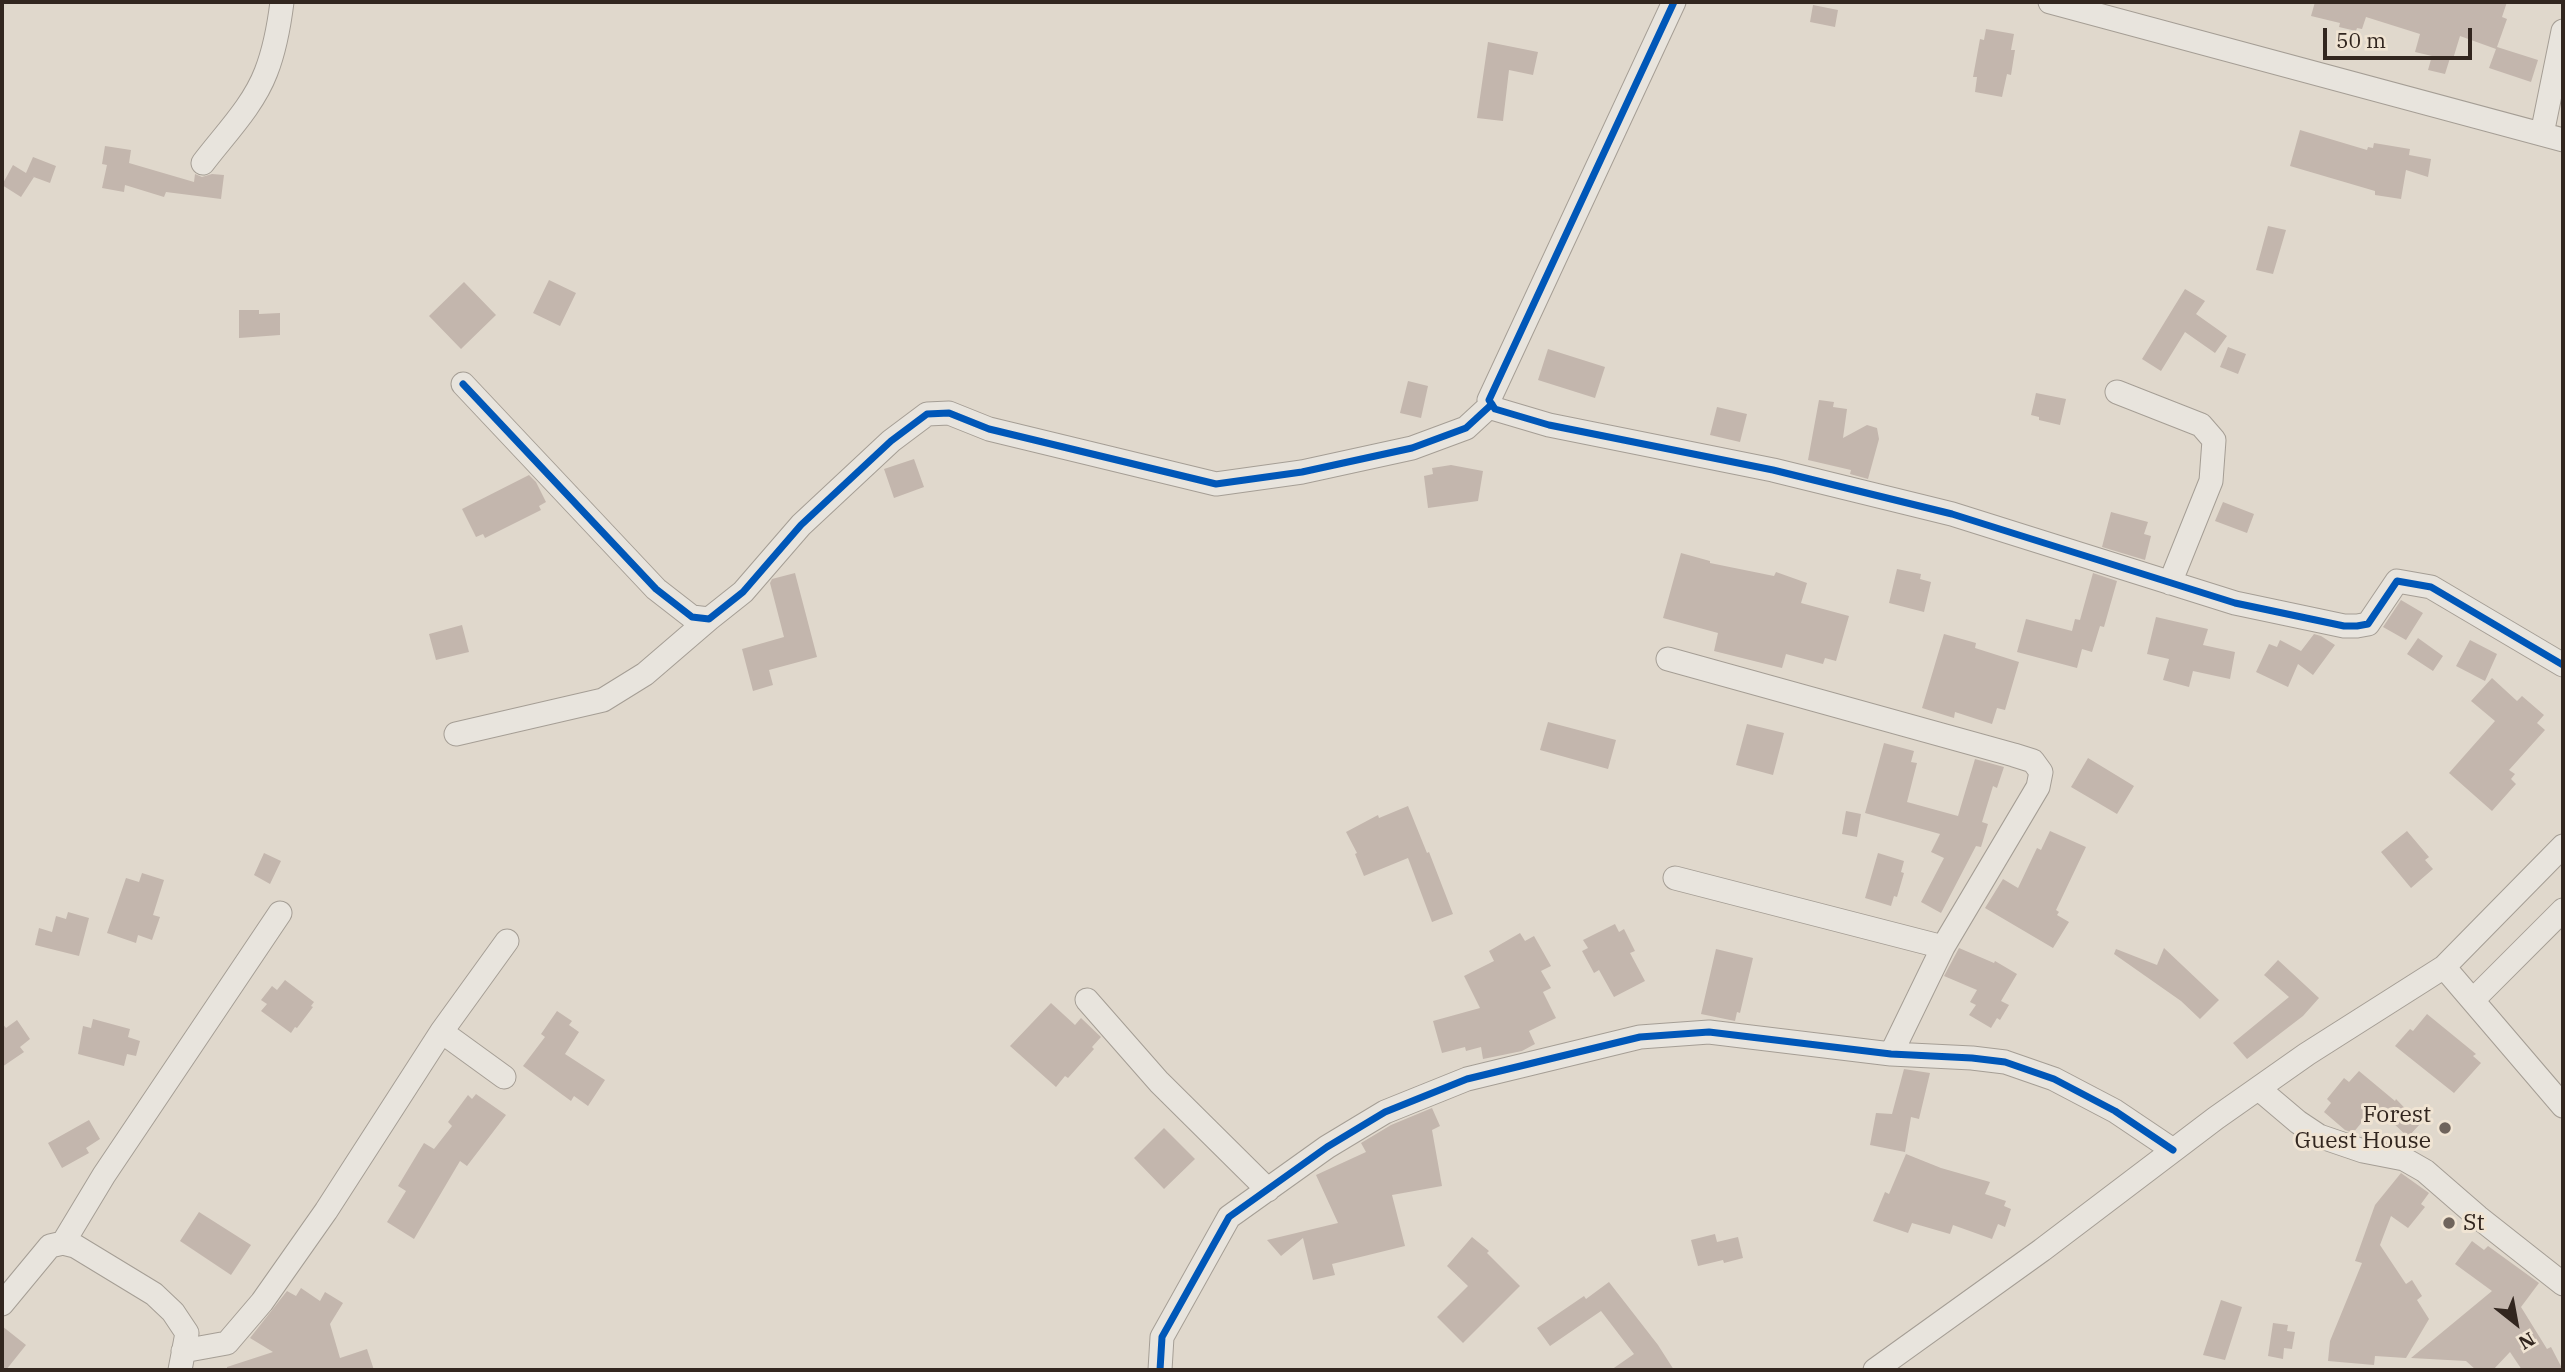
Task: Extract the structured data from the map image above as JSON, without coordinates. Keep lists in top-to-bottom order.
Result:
{
  "places": ["Forest Guest House", "St"],
  "scale_bar": "50 m",
  "north": "bottom right"
}
